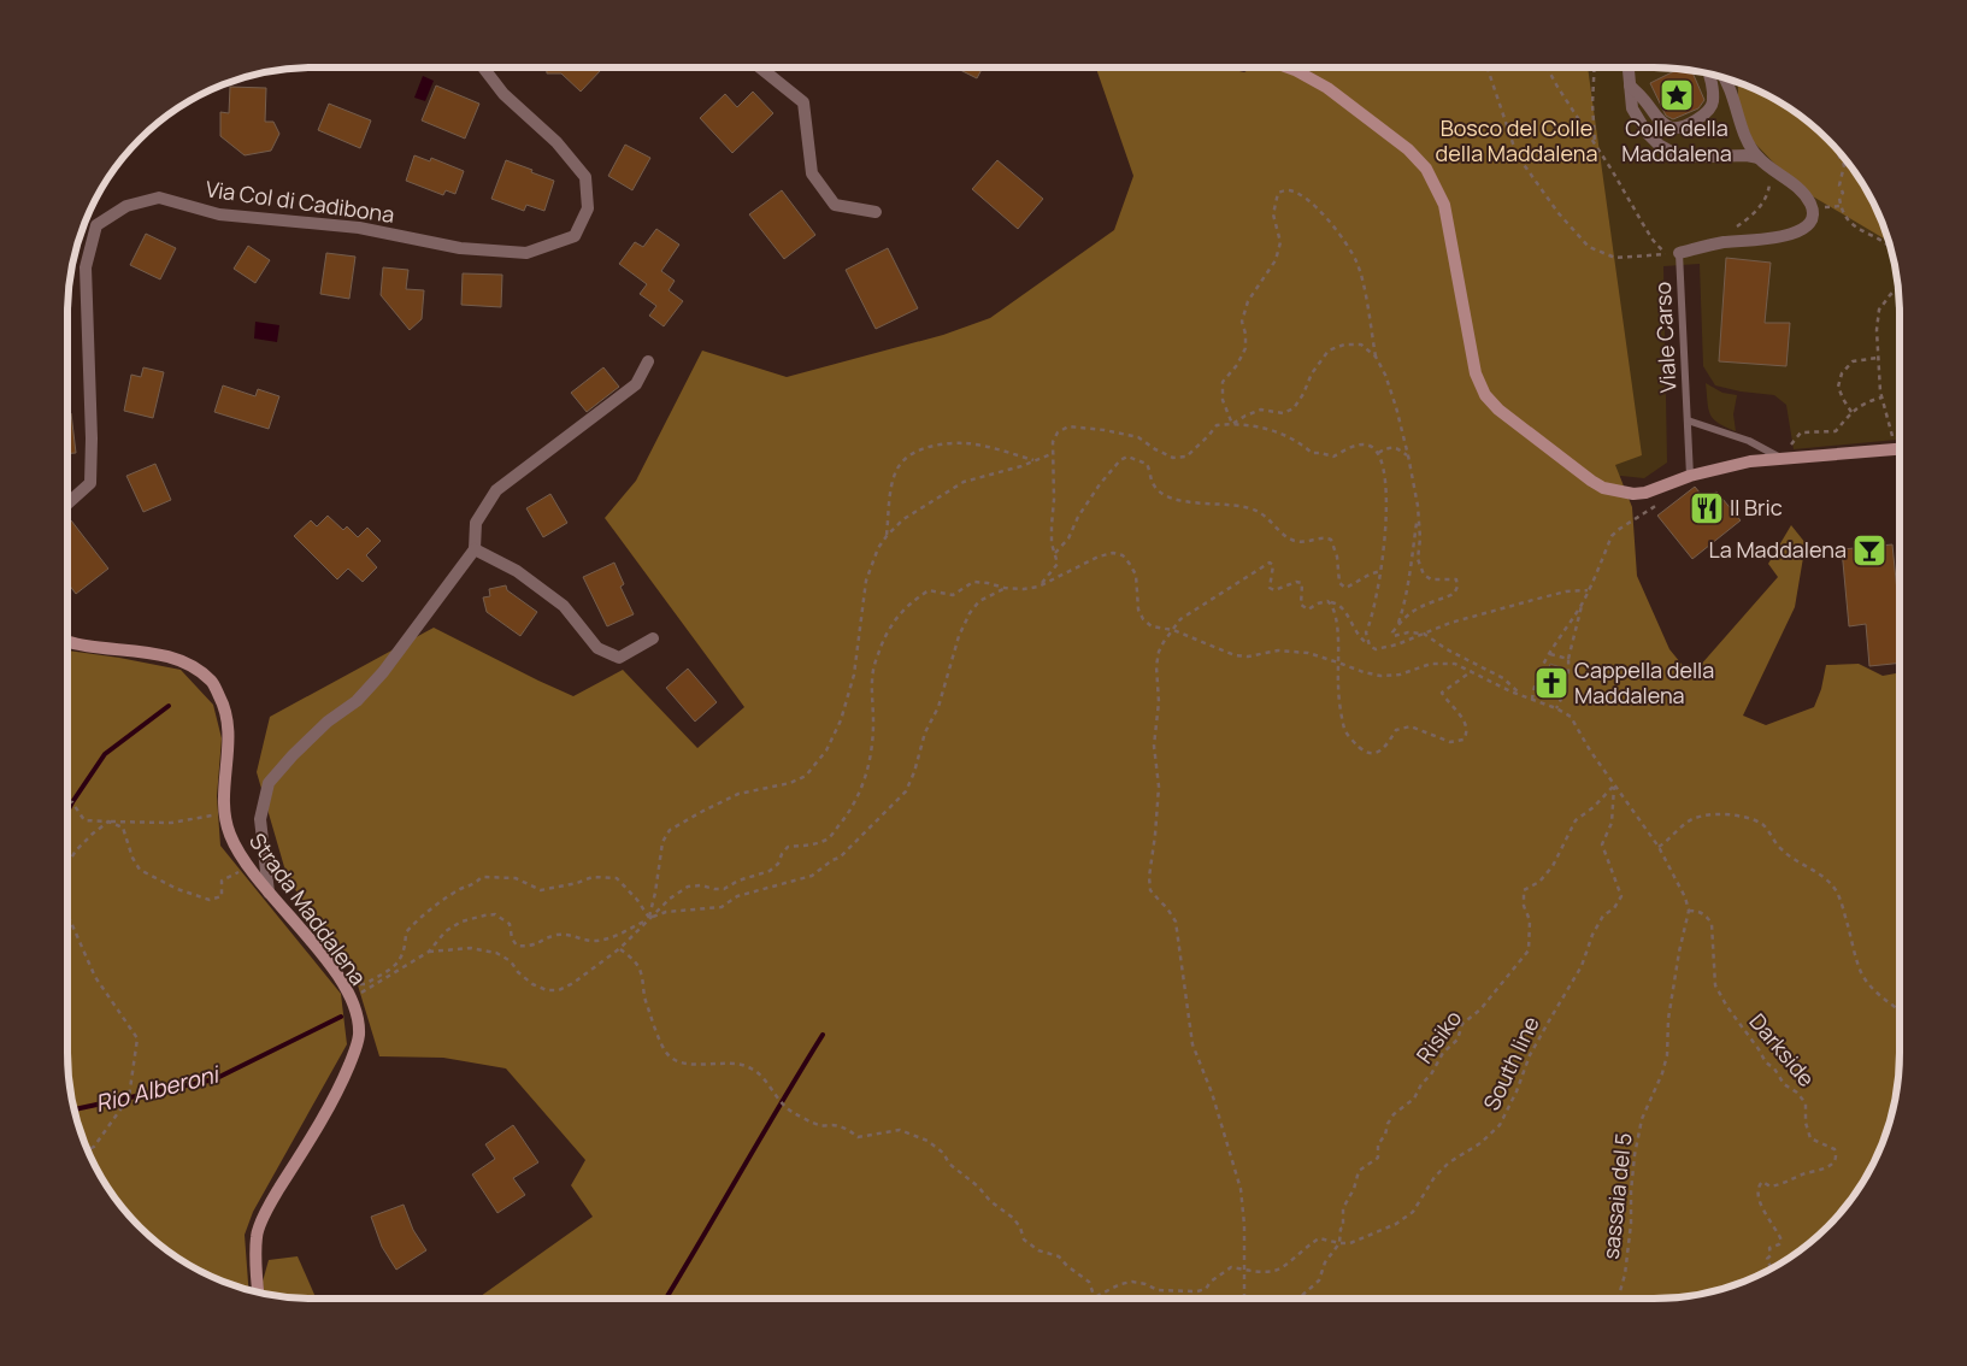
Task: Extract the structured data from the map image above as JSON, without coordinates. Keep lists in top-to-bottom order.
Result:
{
  "streets": {
    "street": ["Via Col di Cadibona", "Strada Maddalena"],
    "lane": ["Viale Carso"],
    "path": [
      "Risiko",
      "Darkside",
      "South line",
      "sassaia del 5"
    ]
  },
  "crossings": [
    ["Risiko", "South line"],
    ["Darkside", "sassaia del 5"]
  ],
  "water": ["Rio Alberoni"],
  "parks": ["Bosco del Colle della Maddalena"],
  "places": {
    "place": ["Colle della Maddalena"],
    "restaurant": ["Il Bric"],
    "bar": ["La Maddalena"],
    "church": ["Cappella della Maddalena"]
  }
}
